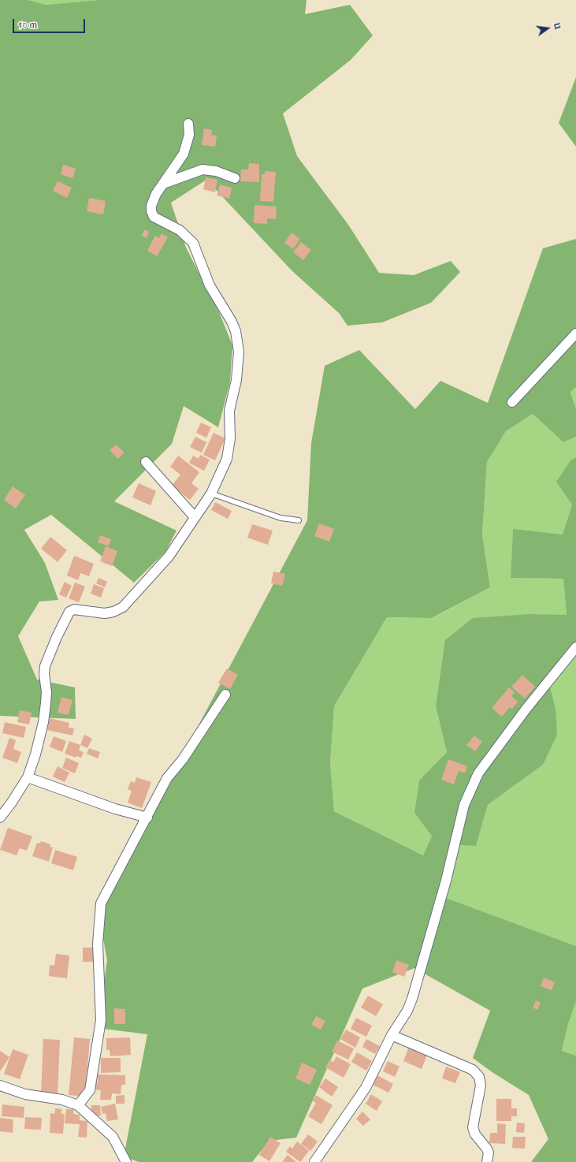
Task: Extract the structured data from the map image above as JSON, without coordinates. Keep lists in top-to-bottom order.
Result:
{
  "scale_bar": "50 m",
  "north": "right"
}
